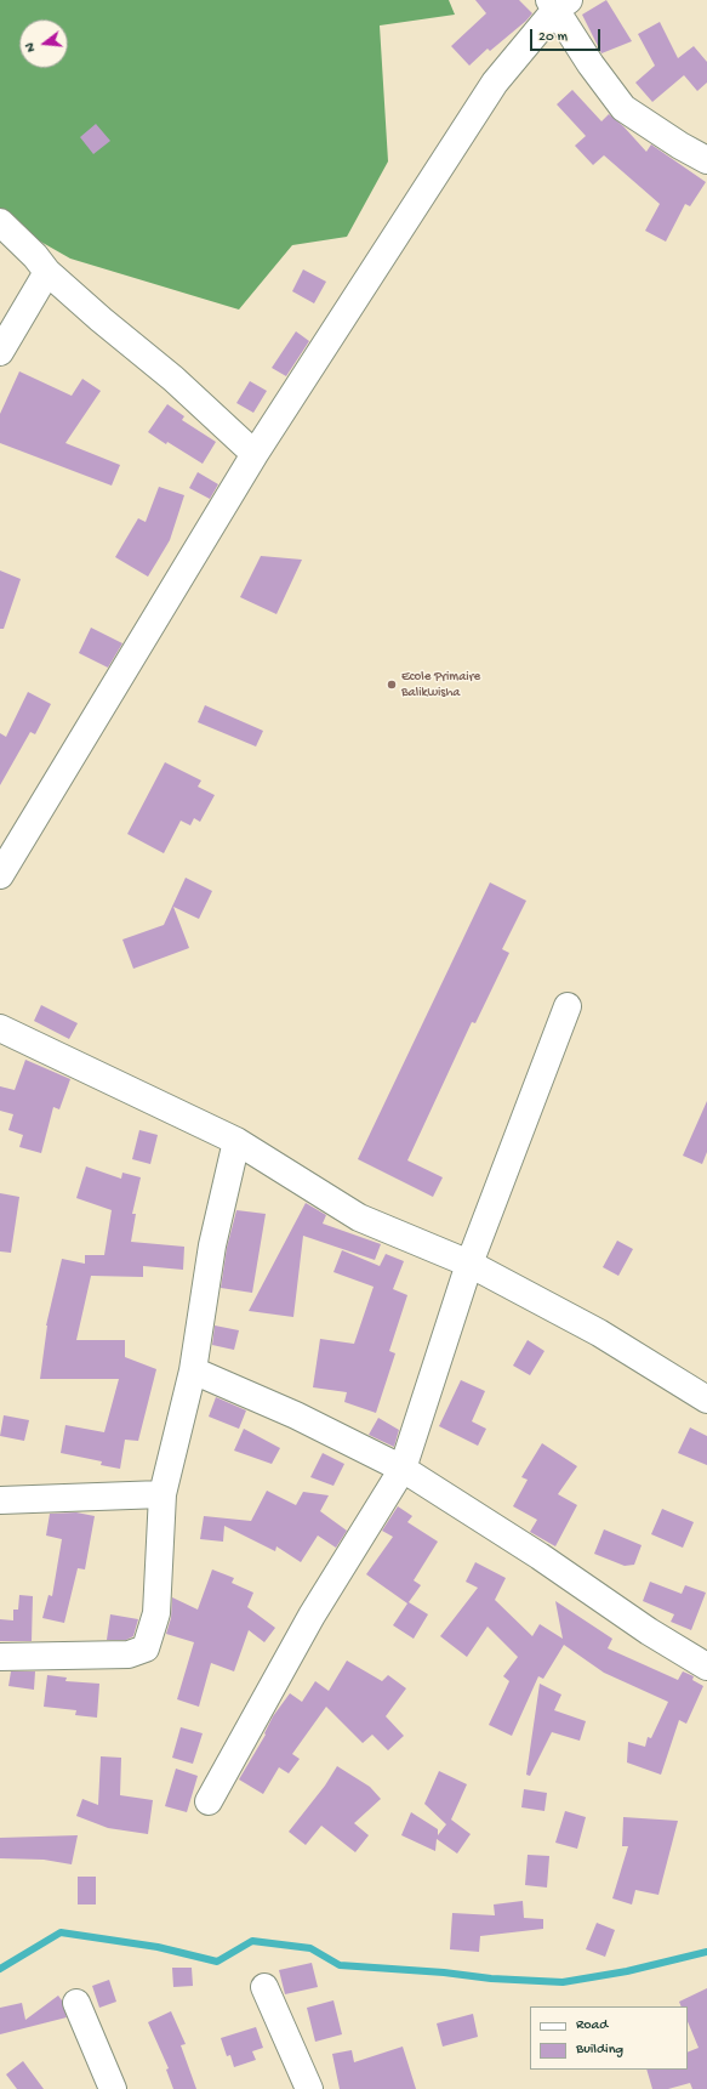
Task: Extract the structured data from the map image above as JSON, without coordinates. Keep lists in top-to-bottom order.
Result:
{
  "places": ["Ecole Primaire Balikwisha"],
  "legend": ["Road", "Building"],
  "scale_bar": "20 m",
  "north": "left"
}
